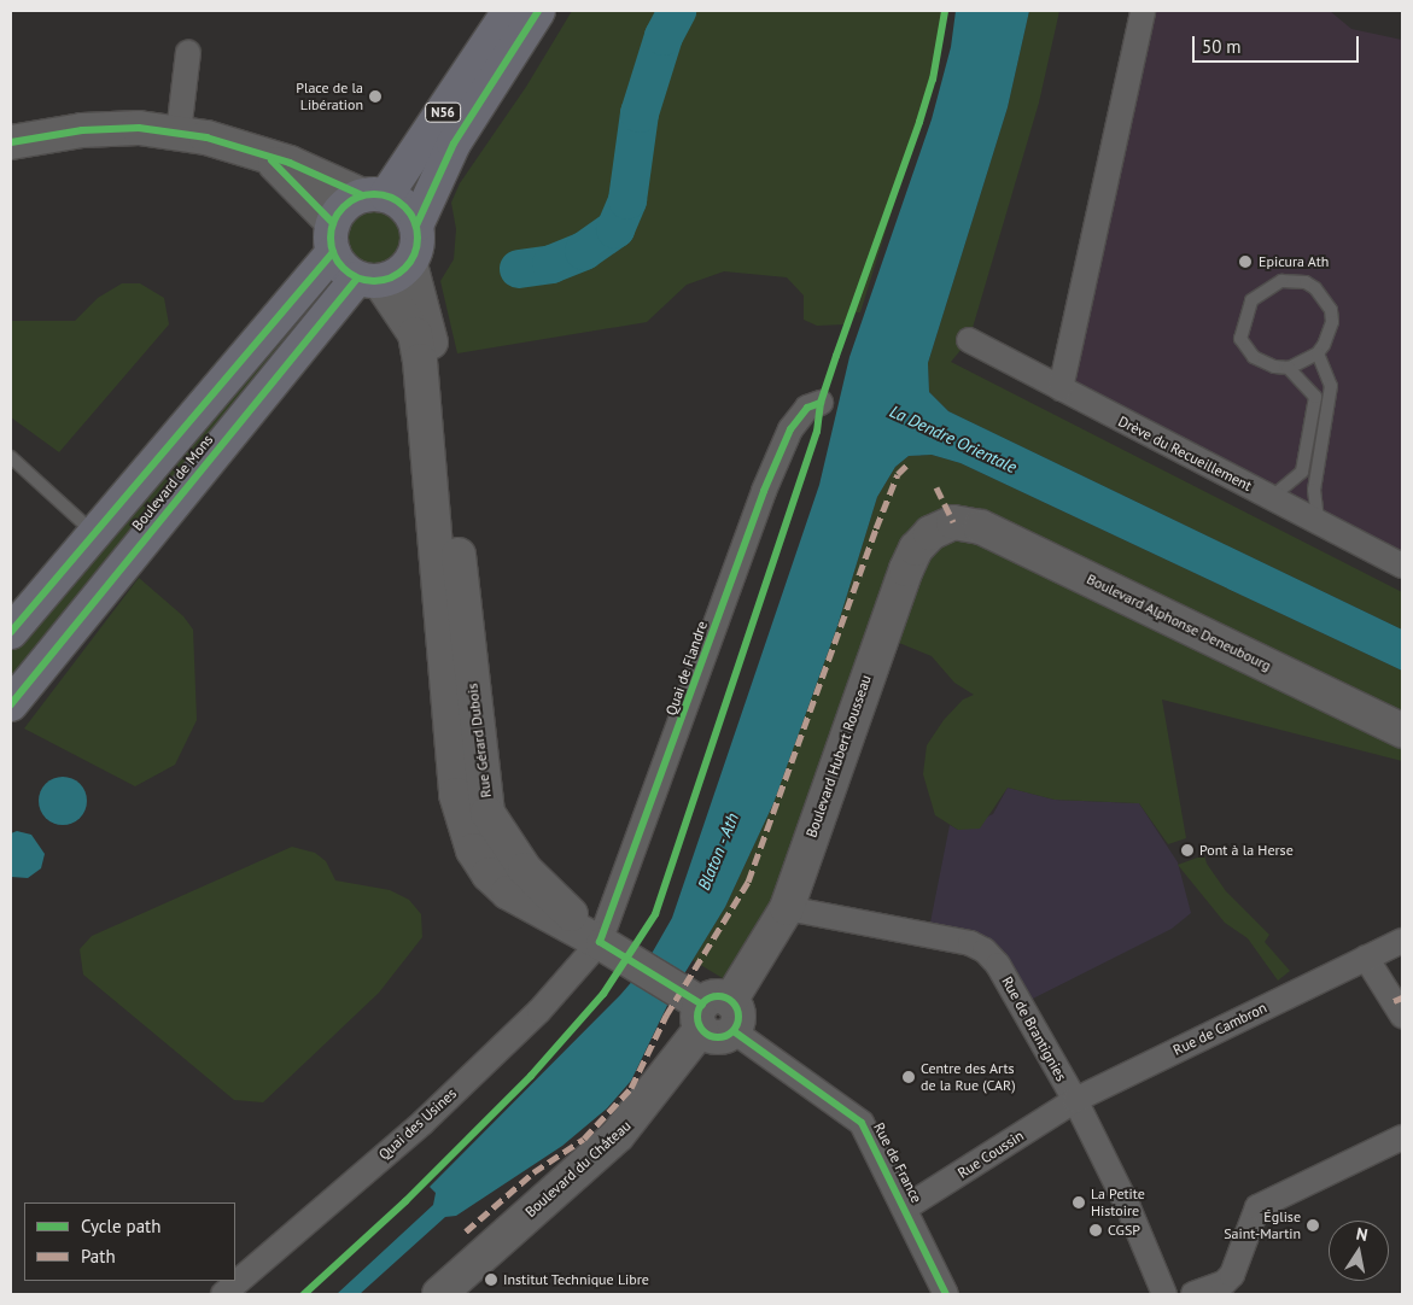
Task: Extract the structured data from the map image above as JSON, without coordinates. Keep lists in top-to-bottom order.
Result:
{
  "streets": {
    "main road": ["N56", "Boulevard de Mons"],
    "street": [
      "Drève du Recueillement",
      "Boulevard Alphonse Deneubourg",
      "Quai de Flandre",
      "Rue Gérard Dubois",
      "Boulevard Hubert Rousseau",
      "Rue de Brantignies",
      "Rue de Cambron",
      "Quai des Usines",
      "Rue Coussin",
      "Rue de France",
      "Boulevard du Château"
    ]
  },
  "crossings": [
    ["N56", "Boulevard de Mons"],
    ["N56", "Rue Gérard Dubois"],
    ["Boulevard de Mons", "Rue Gérard Dubois"],
    ["Boulevard Alphonse Deneubourg", "Boulevard Hubert Rousseau"],
    ["Quai de Flandre", "Rue Gérard Dubois"],
    ["Quai de Flandre", "Quai des Usines"],
    ["Rue Gérard Dubois", "Quai des Usines"],
    ["Boulevard Hubert Rousseau", "Rue de Brantignies"],
    ["Boulevard Hubert Rousseau", "Rue de France"],
    ["Boulevard Hubert Rousseau", "Boulevard du Château"],
    ["Rue de Brantignies", "Rue de Cambron"],
    ["Rue de Brantignies", "Rue Coussin"],
    ["Rue de Cambron", "Rue Coussin"],
    ["Rue Coussin", "Rue de France"],
    ["Rue de France", "Boulevard du Château"]
  ],
  "water": ["La Dendre Orientale", "Blaton - Ath"],
  "places": [
    "Place de la Libération",
    "Epicura Ath",
    "Pont à la Herse",
    "Centre des Arts de la Rue (CAR)",
    "La Petite Histoire",
    "Église Saint-Martin",
    "CGSP",
    "Institut Technique Libre"
  ],
  "legend": ["Cycle path", "Path"],
  "scale_bar": "50 m",
  "north": "top"
}
